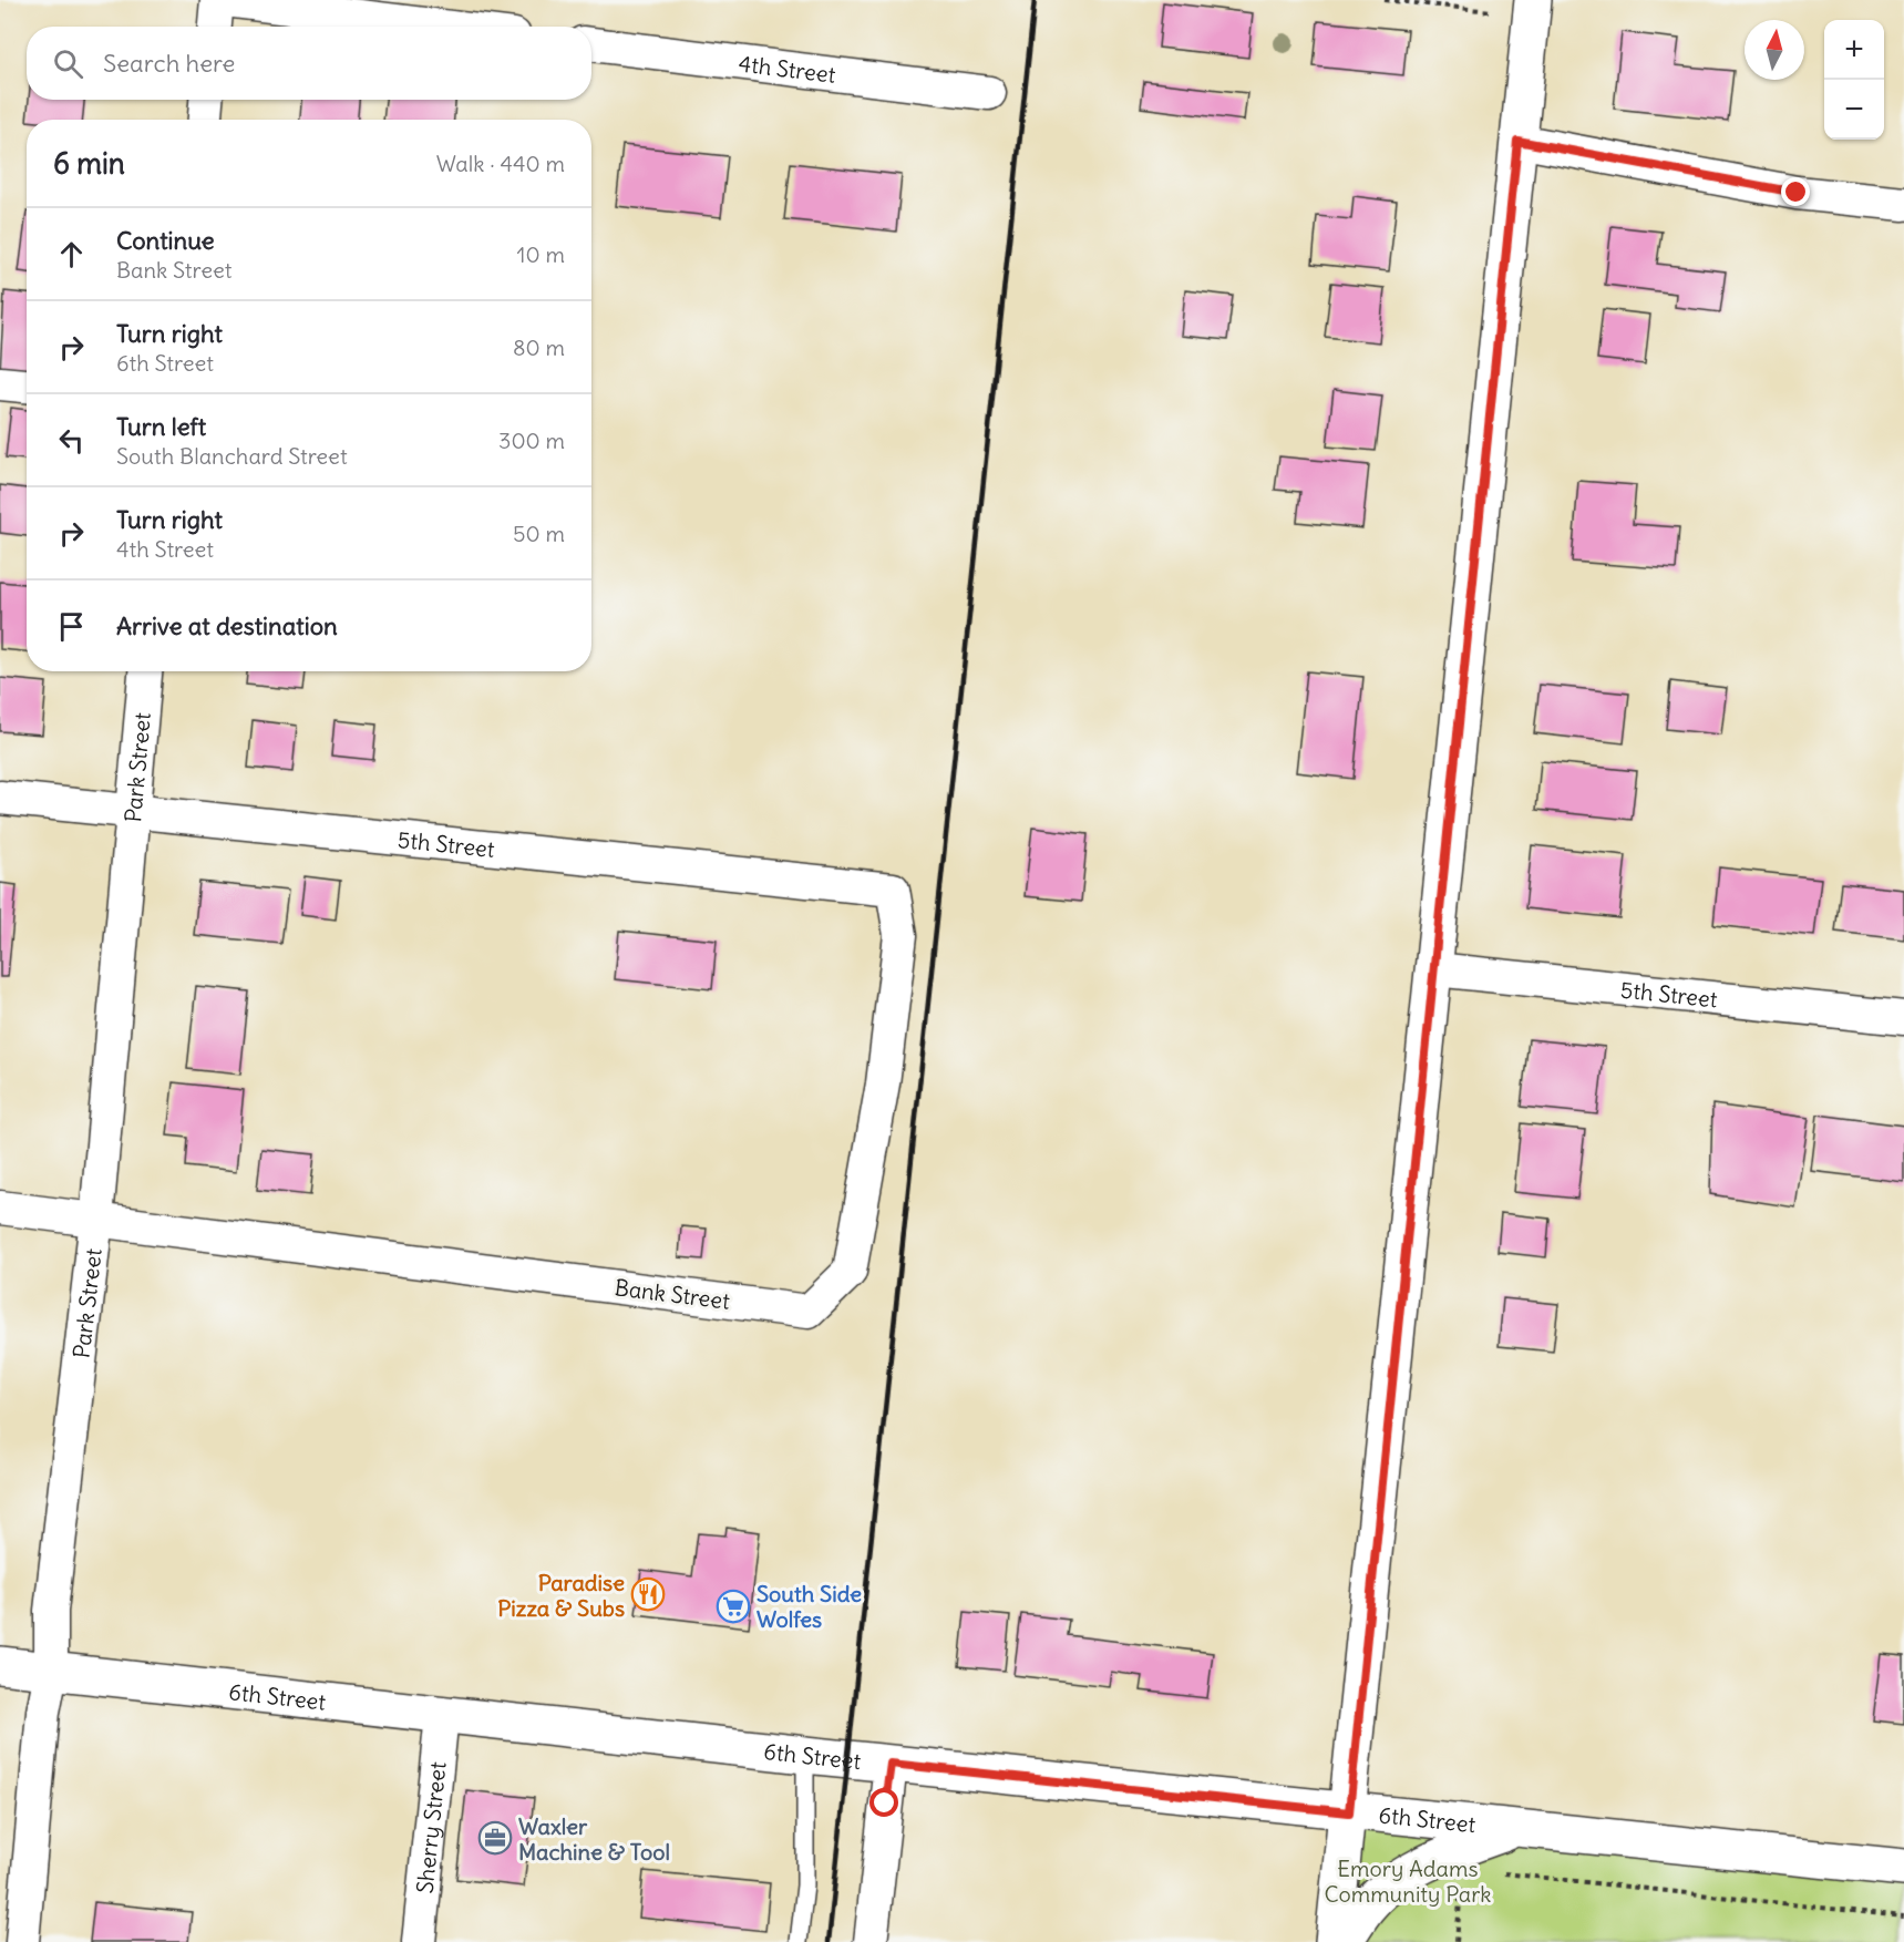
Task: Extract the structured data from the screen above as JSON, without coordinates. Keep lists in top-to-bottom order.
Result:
{
  "streets": {
    "street": [
      "4th Street",
      "Park Street",
      "5th Street",
      "Bank Street",
      "6th Street",
      "Sherry Street"
    ]
  },
  "crossings": [
    ["Park Street", "5th Street"],
    ["Park Street", "Bank Street"],
    ["Park Street", "6th Street"],
    ["5th Street", "Bank Street"],
    ["6th Street", "Sherry Street"]
  ],
  "parks": ["Emory Adams Community Park"],
  "places": {
    "restaurant": ["Paradise Pizza & Subs"],
    "supermarket": ["South Side Wolfes"],
    "office": ["Waxler Machine & Tool"]
  },
  "north": "top",
  "page": {
    "map_buttons": ["+", "−"],
    "search": "Search here",
    "heading": ["6 min", "Walk · 440 m"],
    "list": [
      ["Continue", "Bank Street", "10 m"],
      ["Turn right", "6th Street", "80 m"],
      ["Turn left", "South Blanchard Street", "300 m"],
      ["Turn right", "4th Street", "50 m"],
      "Arrive at destination"
    ]
  }
}
